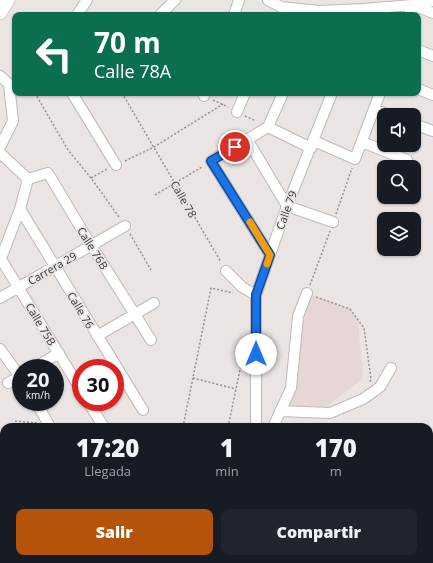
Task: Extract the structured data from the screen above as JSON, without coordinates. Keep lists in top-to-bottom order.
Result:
{
  "streets": {
    "street": [
      "Calle 79",
      "Calle 76B",
      "Carrera 29",
      "Calle 76",
      "Calle 75B"
    ],
    "path": ["Calle 78"]
  },
  "crossings": [
    ["Calle 76B", "Carrera 29"],
    ["Carrera 29", "Calle 76"],
    ["Carrera 29", "Calle 75B"]
  ],
  "page": {
    "turn": ["70 m", "Calle 78A"],
    "speed": "20 km/h",
    "limit": "30",
    "eta": [
      "17:20",
      "Llegada",
      "1",
      "min",
      "170",
      "m"
    ],
    "buttons": ["Salir", "Compartir"]
  }
}
